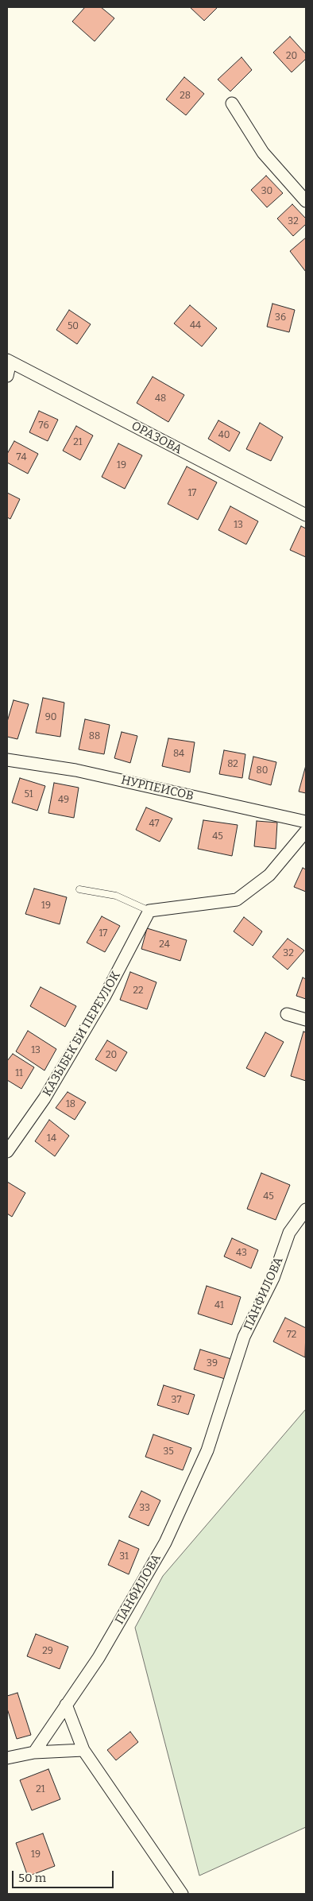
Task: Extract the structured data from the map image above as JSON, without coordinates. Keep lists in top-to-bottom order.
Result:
{
  "streets": {
    "street": [
      "ОРАЗОВА",
      "НУРПЕИСОВ",
      "КАЗЫБЕК БИ ПЕРЕУЛОК",
      "ПАНФИЛОВА"
    ]
  },
  "house_numbers": [
    "20",
    "28",
    "30",
    "32",
    "36",
    "44",
    "50",
    "48",
    "76",
    "40",
    "21",
    "74",
    "19",
    "17",
    "13",
    "90",
    "88",
    "84",
    "82",
    "80",
    "51",
    "49",
    "47",
    "45",
    "19",
    "17",
    "24",
    "32",
    "22",
    "13",
    "20",
    "11",
    "18",
    "14",
    "45",
    "43",
    "41",
    "72",
    "39",
    "37",
    "35",
    "33",
    "31",
    "29",
    "21",
    "19"
  ],
  "scale_bar": "50 m"
}
